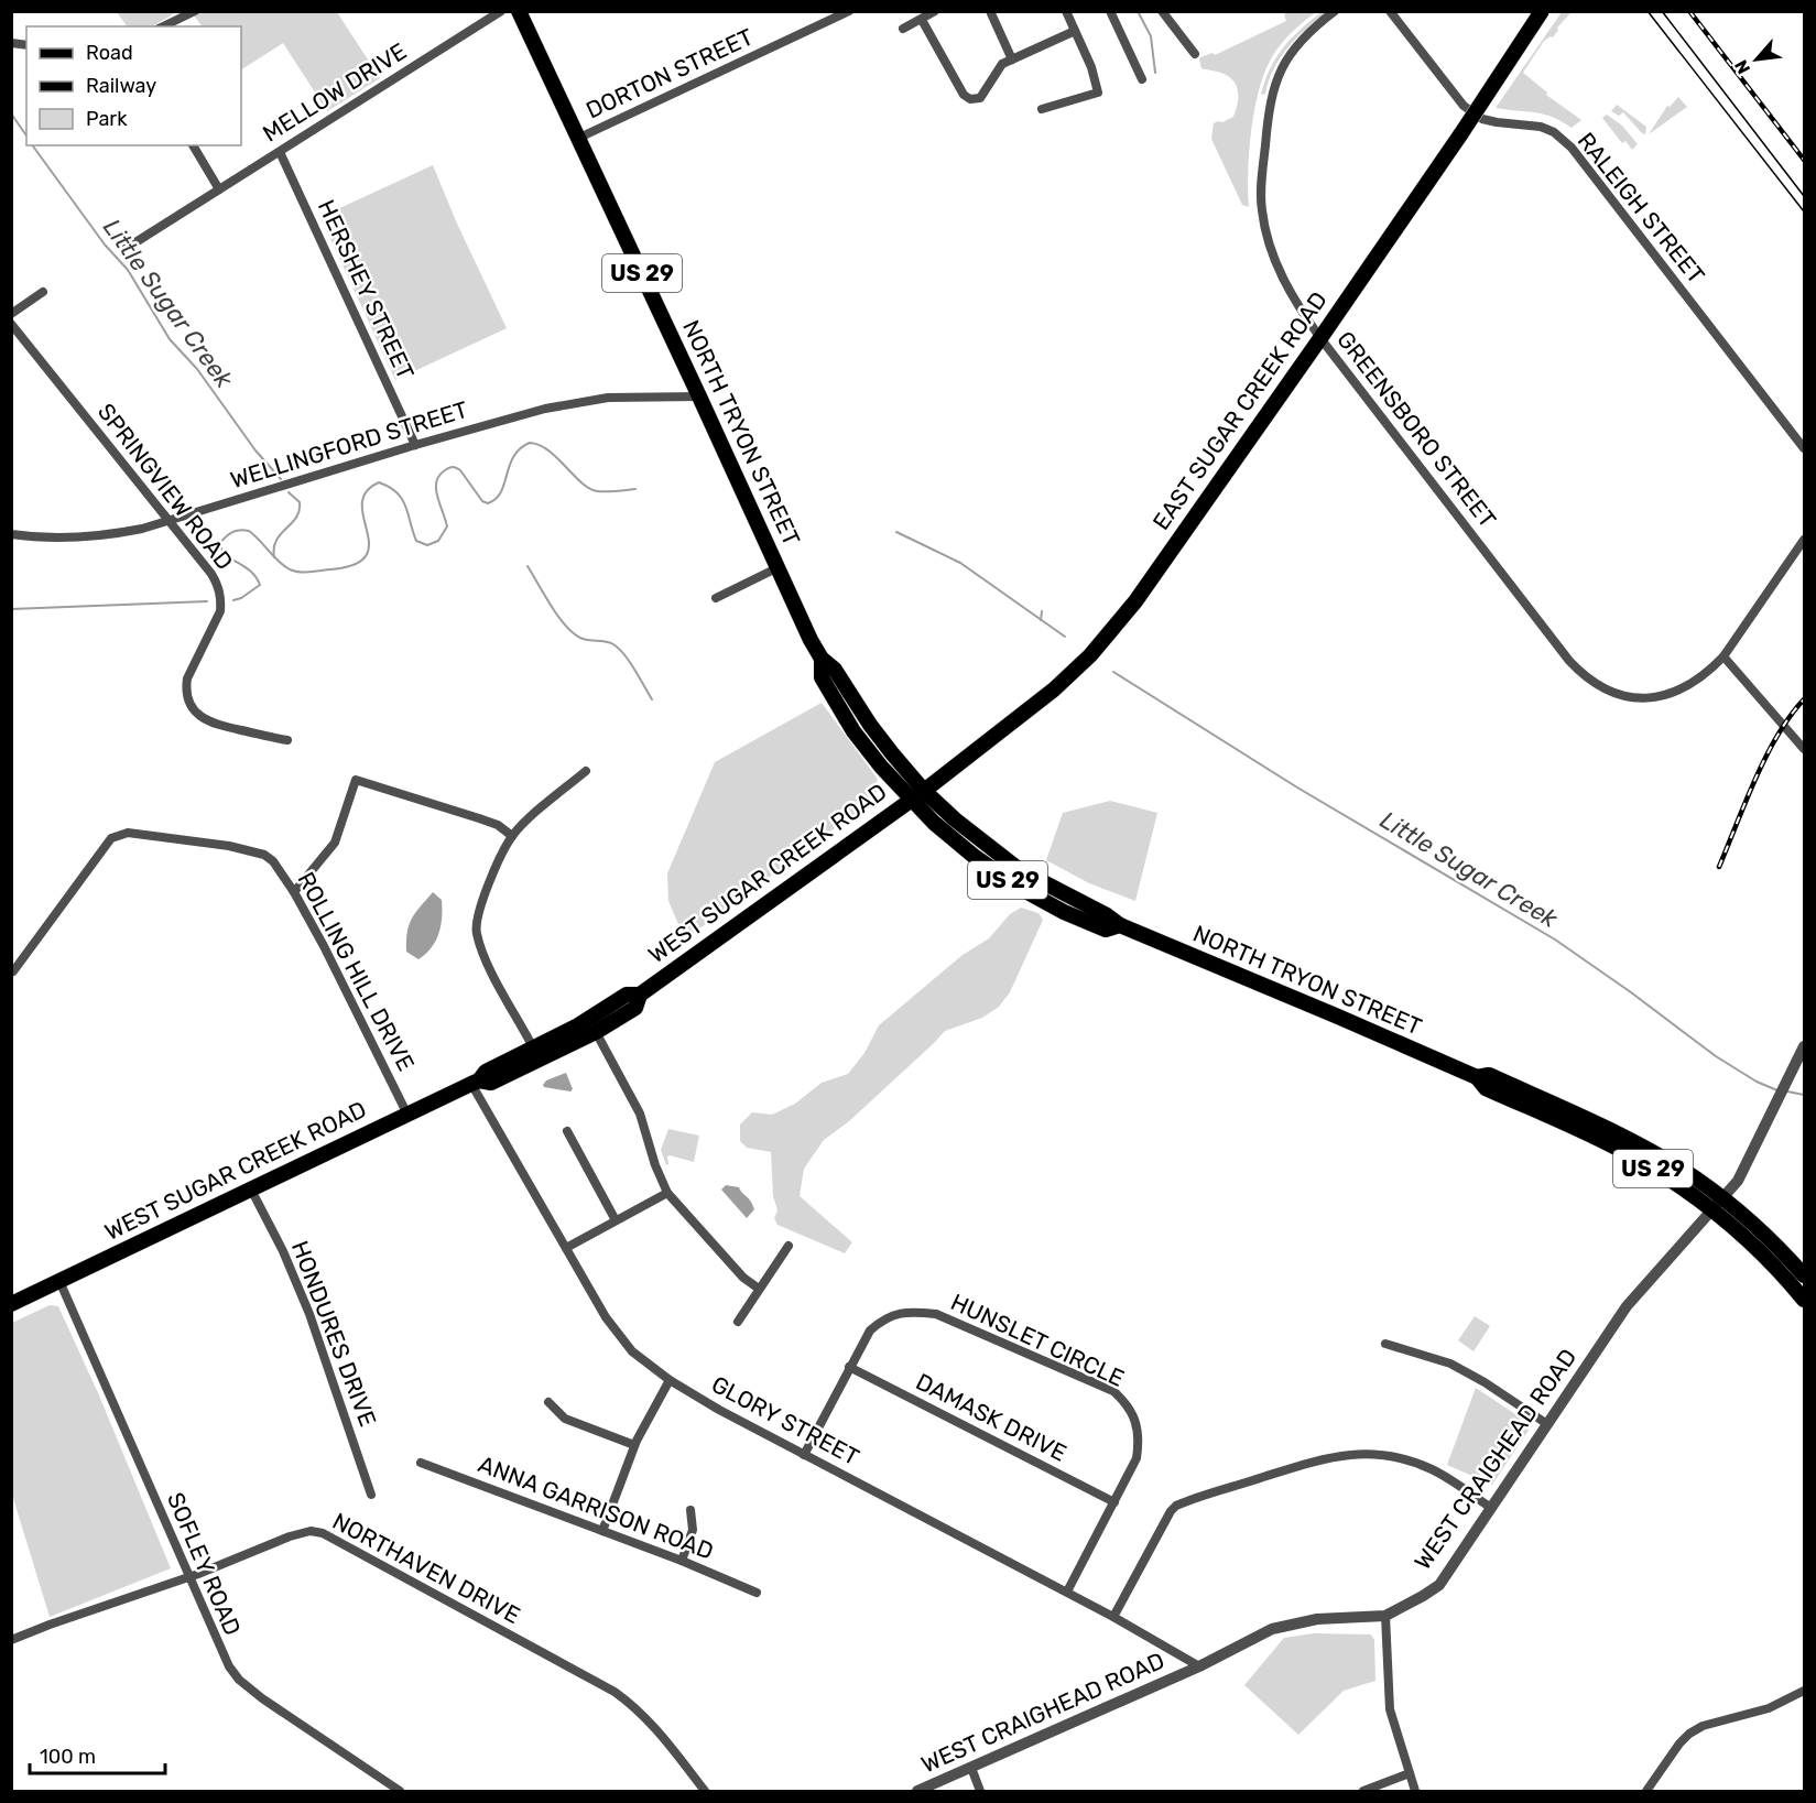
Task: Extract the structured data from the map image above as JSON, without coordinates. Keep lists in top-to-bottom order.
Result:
{
  "streets": {
    "main road": [
      "US 29",
      "EAST SUGAR CREEK ROAD",
      "NORTH TRYON STREET",
      "WEST SUGAR CREEK ROAD"
    ],
    "street": [
      "DORTON STREET",
      "MELLOW DRIVE",
      "RALEIGH STREET",
      "HERSHEY STREET",
      "GREENSBORO STREET",
      "WELLINGFORD STREET",
      "SPRINGVIEW ROAD",
      "ROLLING HILL DRIVE",
      "HONDURES DRIVE",
      "HUNSLET CIRCLE",
      "DAMASK DRIVE",
      "GLORY STREET",
      "WEST CRAIGHEAD ROAD",
      "ANNA GARRISON ROAD",
      "SOFLEY ROAD",
      "NORTHAVEN DRIVE"
    ]
  },
  "crossings": [
    ["DORTON STREET", "NORTH TRYON STREET"],
    ["MELLOW DRIVE", "HERSHEY STREET"],
    ["HERSHEY STREET", "WELLINGFORD STREET"],
    ["EAST SUGAR CREEK ROAD", "GREENSBORO STREET"],
    ["EAST SUGAR CREEK ROAD", "NORTH TRYON STREET"],
    ["EAST SUGAR CREEK ROAD", "WEST SUGAR CREEK ROAD"],
    ["NORTH TRYON STREET", "WELLINGFORD STREET"],
    ["NORTH TRYON STREET", "WEST SUGAR CREEK ROAD"],
    ["NORTH TRYON STREET", "WEST CRAIGHEAD ROAD"],
    ["WELLINGFORD STREET", "SPRINGVIEW ROAD"],
    ["WEST SUGAR CREEK ROAD", "ROLLING HILL DRIVE"],
    ["WEST SUGAR CREEK ROAD", "HONDURES DRIVE"],
    ["WEST SUGAR CREEK ROAD", "GLORY STREET"],
    ["WEST SUGAR CREEK ROAD", "SOFLEY ROAD"],
    ["HUNSLET CIRCLE", "DAMASK DRIVE"],
    ["HUNSLET CIRCLE", "GLORY STREET"],
    ["GLORY STREET", "WEST CRAIGHEAD ROAD"],
    ["SOFLEY ROAD", "NORTHAVEN DRIVE"]
  ],
  "water": ["Little Sugar Creek"],
  "legend": ["Road", "Railway", "Park"],
  "scale_bar": "100 m",
  "north": "bottom left"
}
